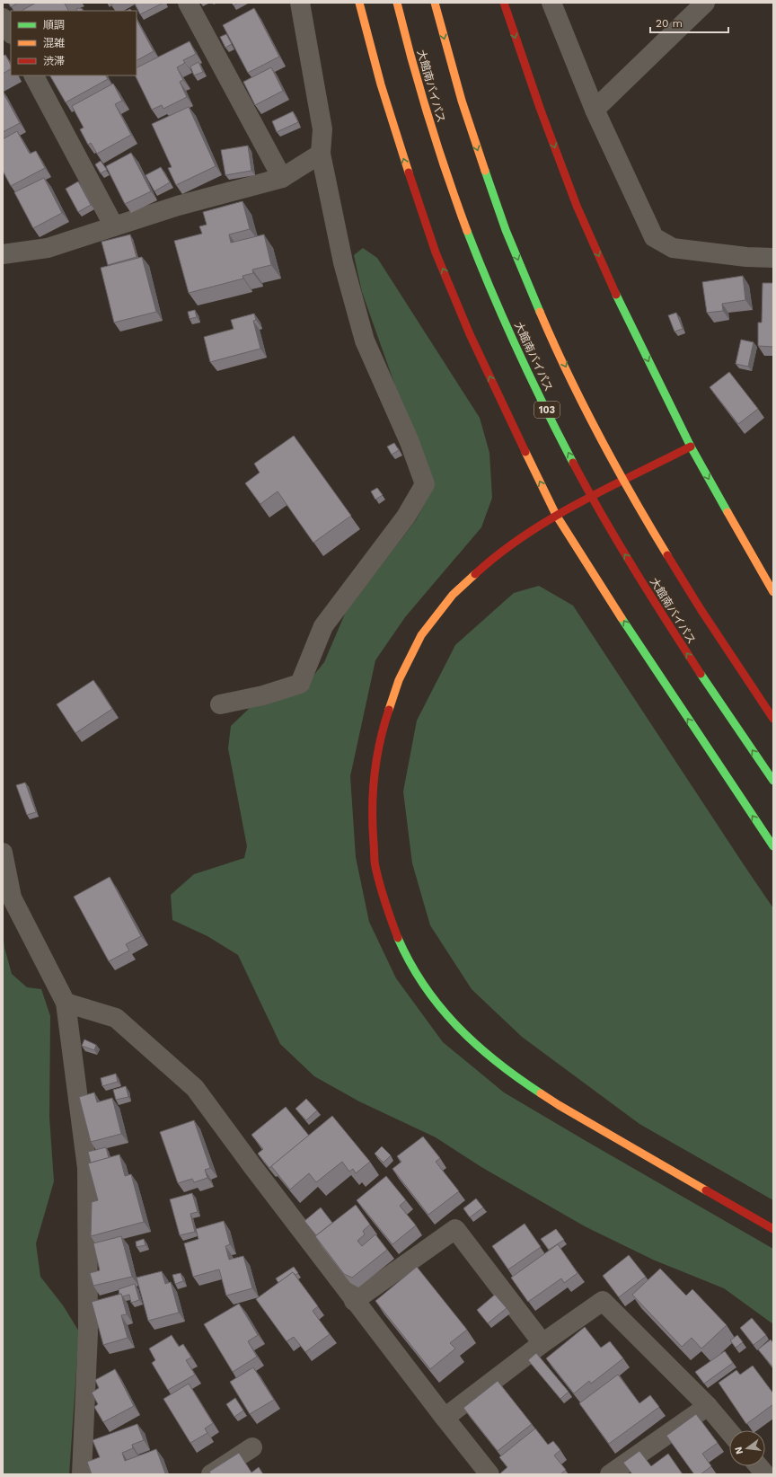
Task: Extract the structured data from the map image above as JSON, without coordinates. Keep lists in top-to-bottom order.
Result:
{
  "streets": {
    "main road": ["大館南バイパス", "103"]
  },
  "legend": ["順調", "混雑", "渋滞"],
  "scale_bar": "20 m",
  "north": "left"
}
